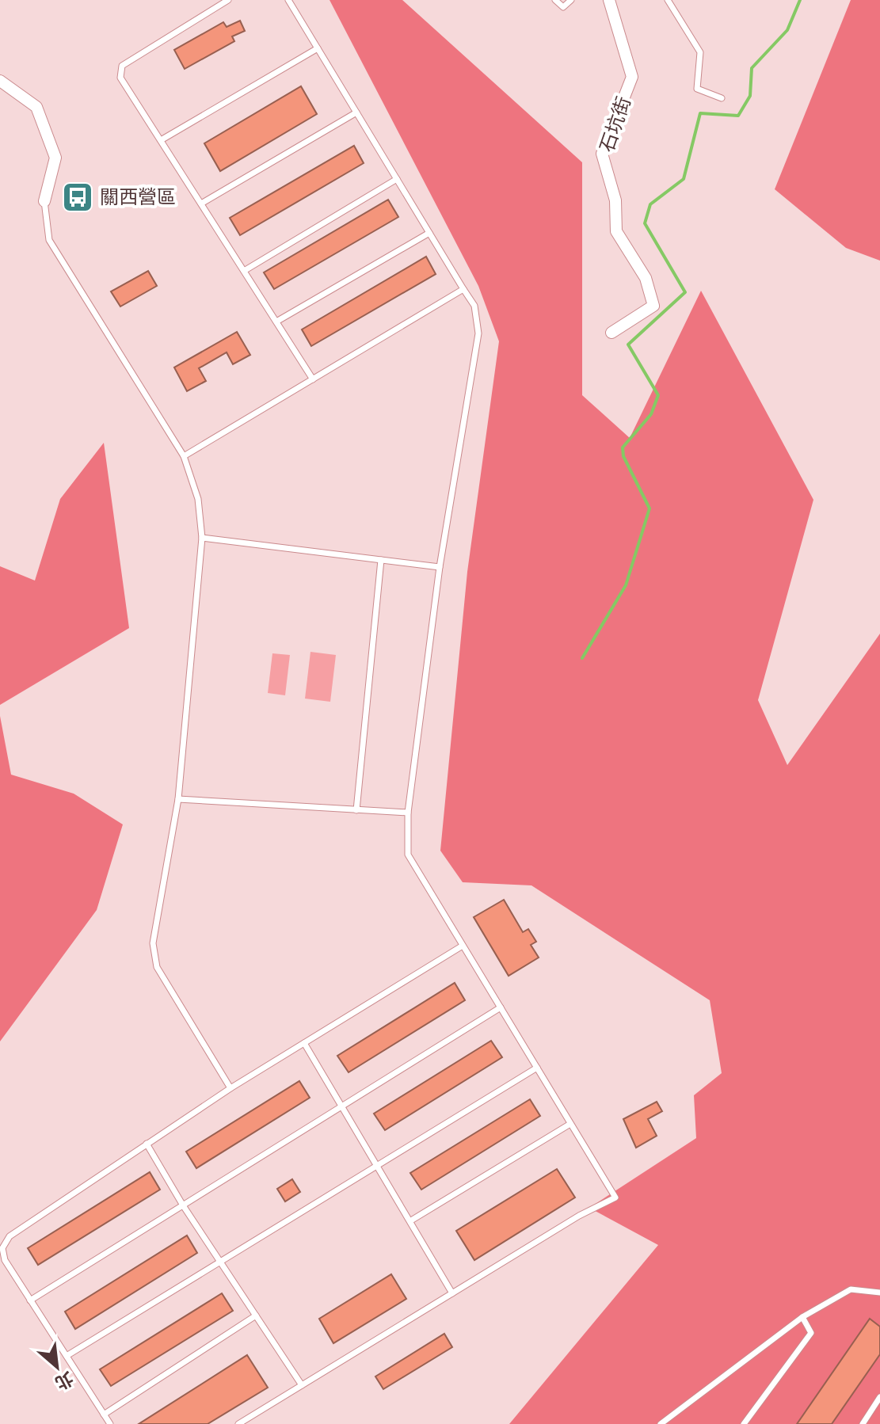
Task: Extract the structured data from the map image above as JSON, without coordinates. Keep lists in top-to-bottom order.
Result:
{
  "streets": {
    "street": ["石坑街"]
  },
  "places": {
    "bus stop": ["關西營區"]
  },
  "north": "bottom right"
}
